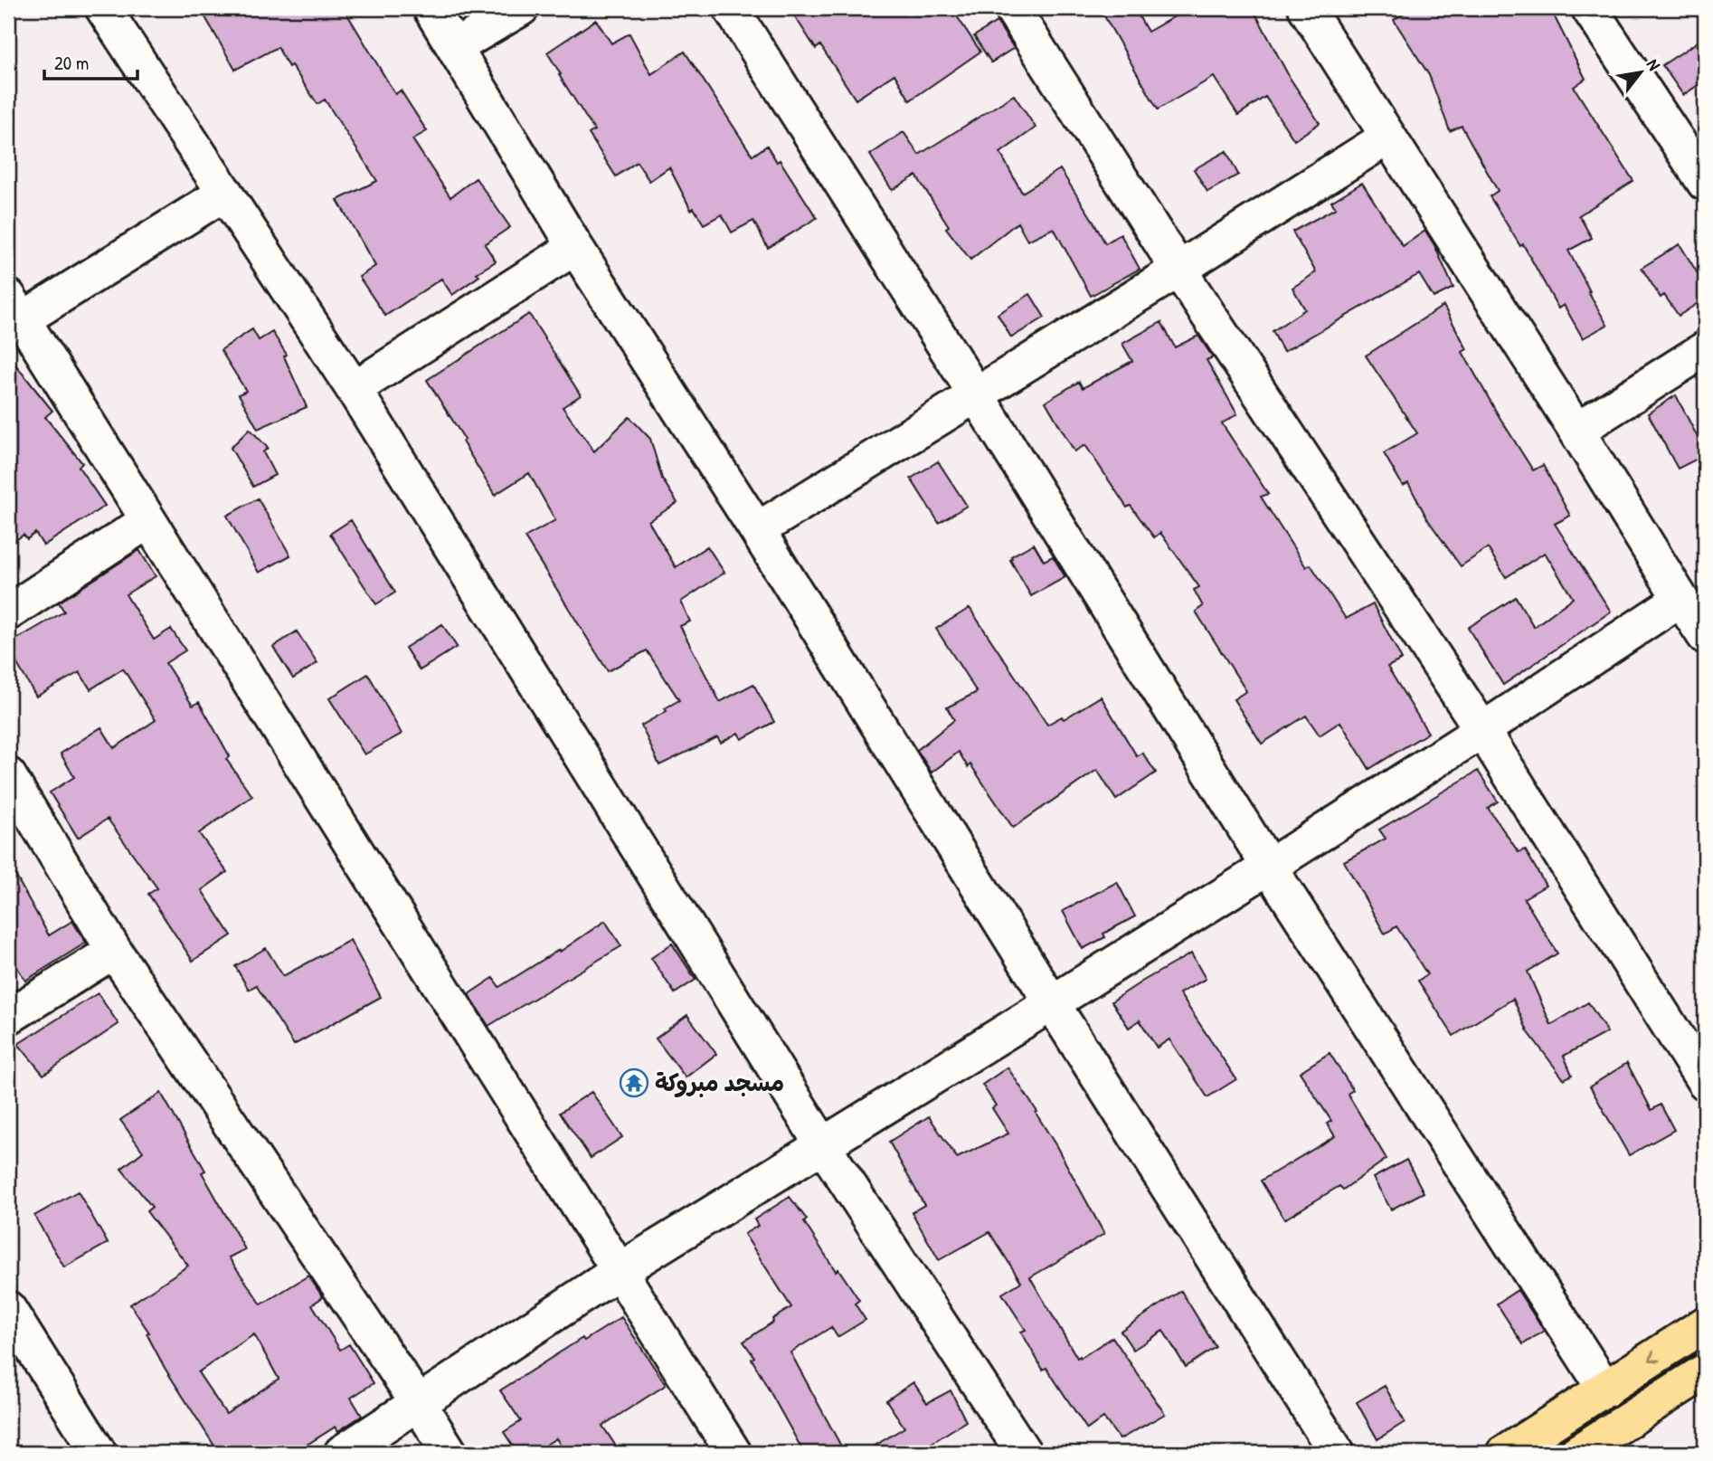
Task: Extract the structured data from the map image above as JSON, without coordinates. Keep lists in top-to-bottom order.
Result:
{
  "places": {
    "temple": ["مسجد مبروكة"]
  },
  "scale_bar": "20 m",
  "north": "top right"
}
